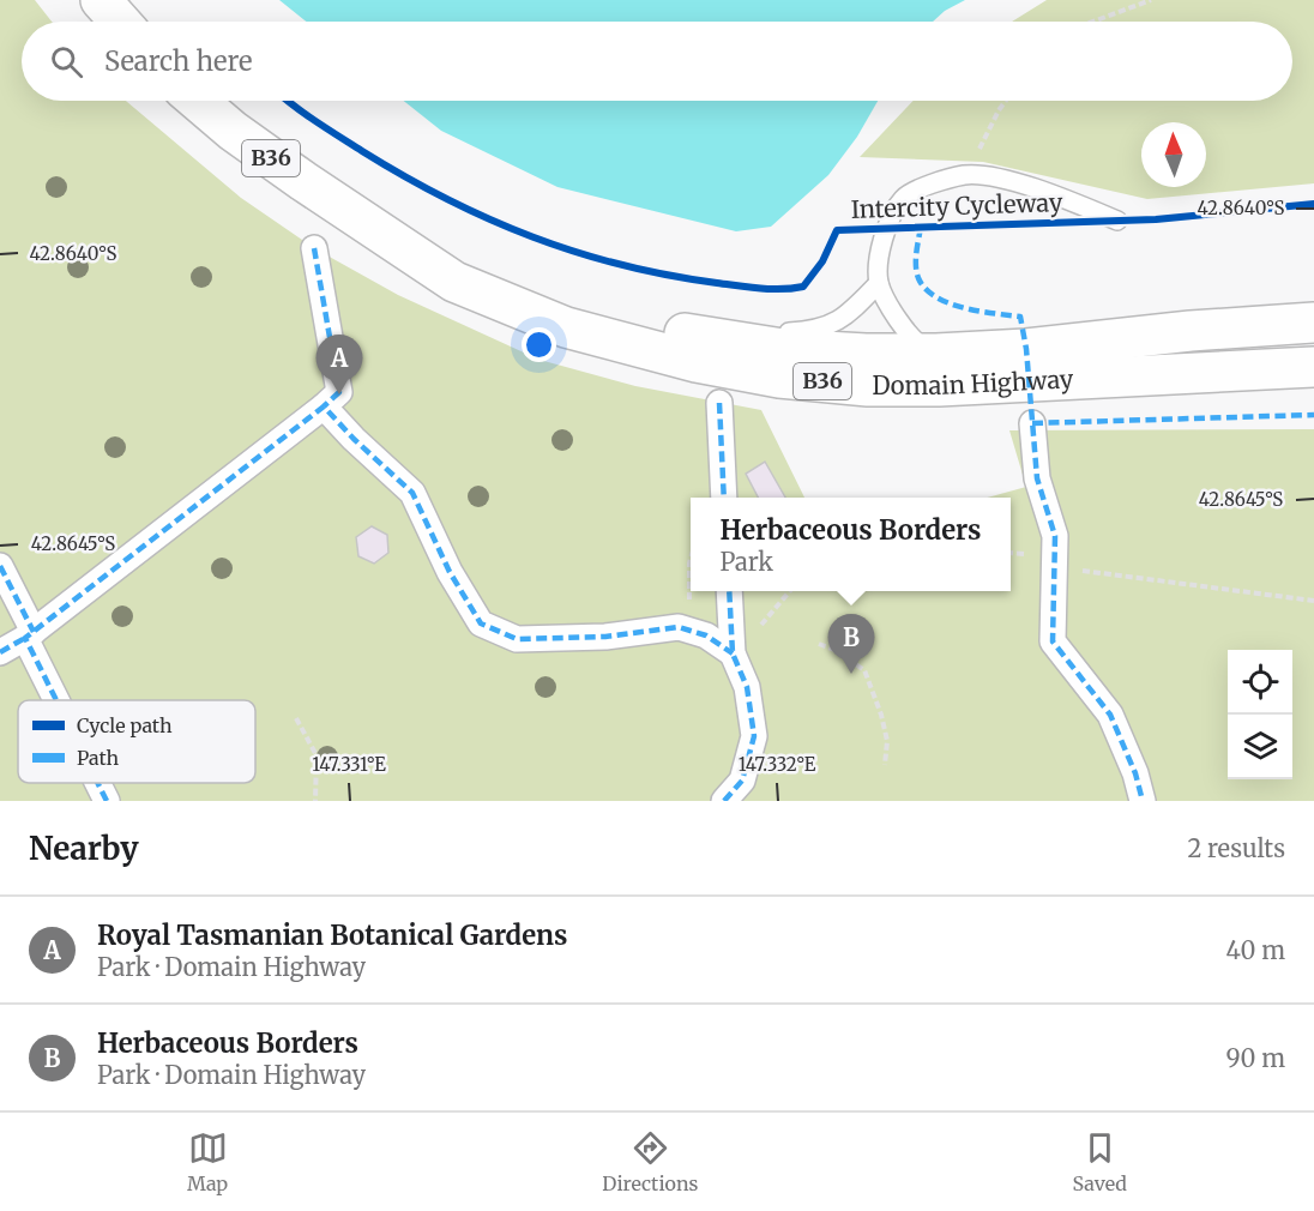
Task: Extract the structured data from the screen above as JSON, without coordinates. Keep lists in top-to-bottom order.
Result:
{
  "streets": {
    "main road": ["B36", "Domain Highway"],
    "cycle path": ["Intercity Cycleway"]
  },
  "legend": ["Cycle path", "Path"],
  "north": "top",
  "page": {
    "search": "Search here",
    "pins": ["A", "B"],
    "popup": ["Herbaceous Borders", "Park"],
    "heading": ["Nearby", "2 results"],
    "list": [
      {
        "mark": "A",
        "name": "Royal Tasmanian Botanical Gardens",
        "note": "Park · Domain Highway",
        "value": "40 m"
      },
      {
        "mark": "B",
        "name": "Herbaceous Borders",
        "note": "Park · Domain Highway",
        "value": "90 m"
      }
    ],
    "nav": ["Map", "Directions", "Saved"]
  },
  "coordinates": [
    "42.8640°S",
    "42.8645°S",
    "147.331°E",
    "147.332°E"
  ]
}
